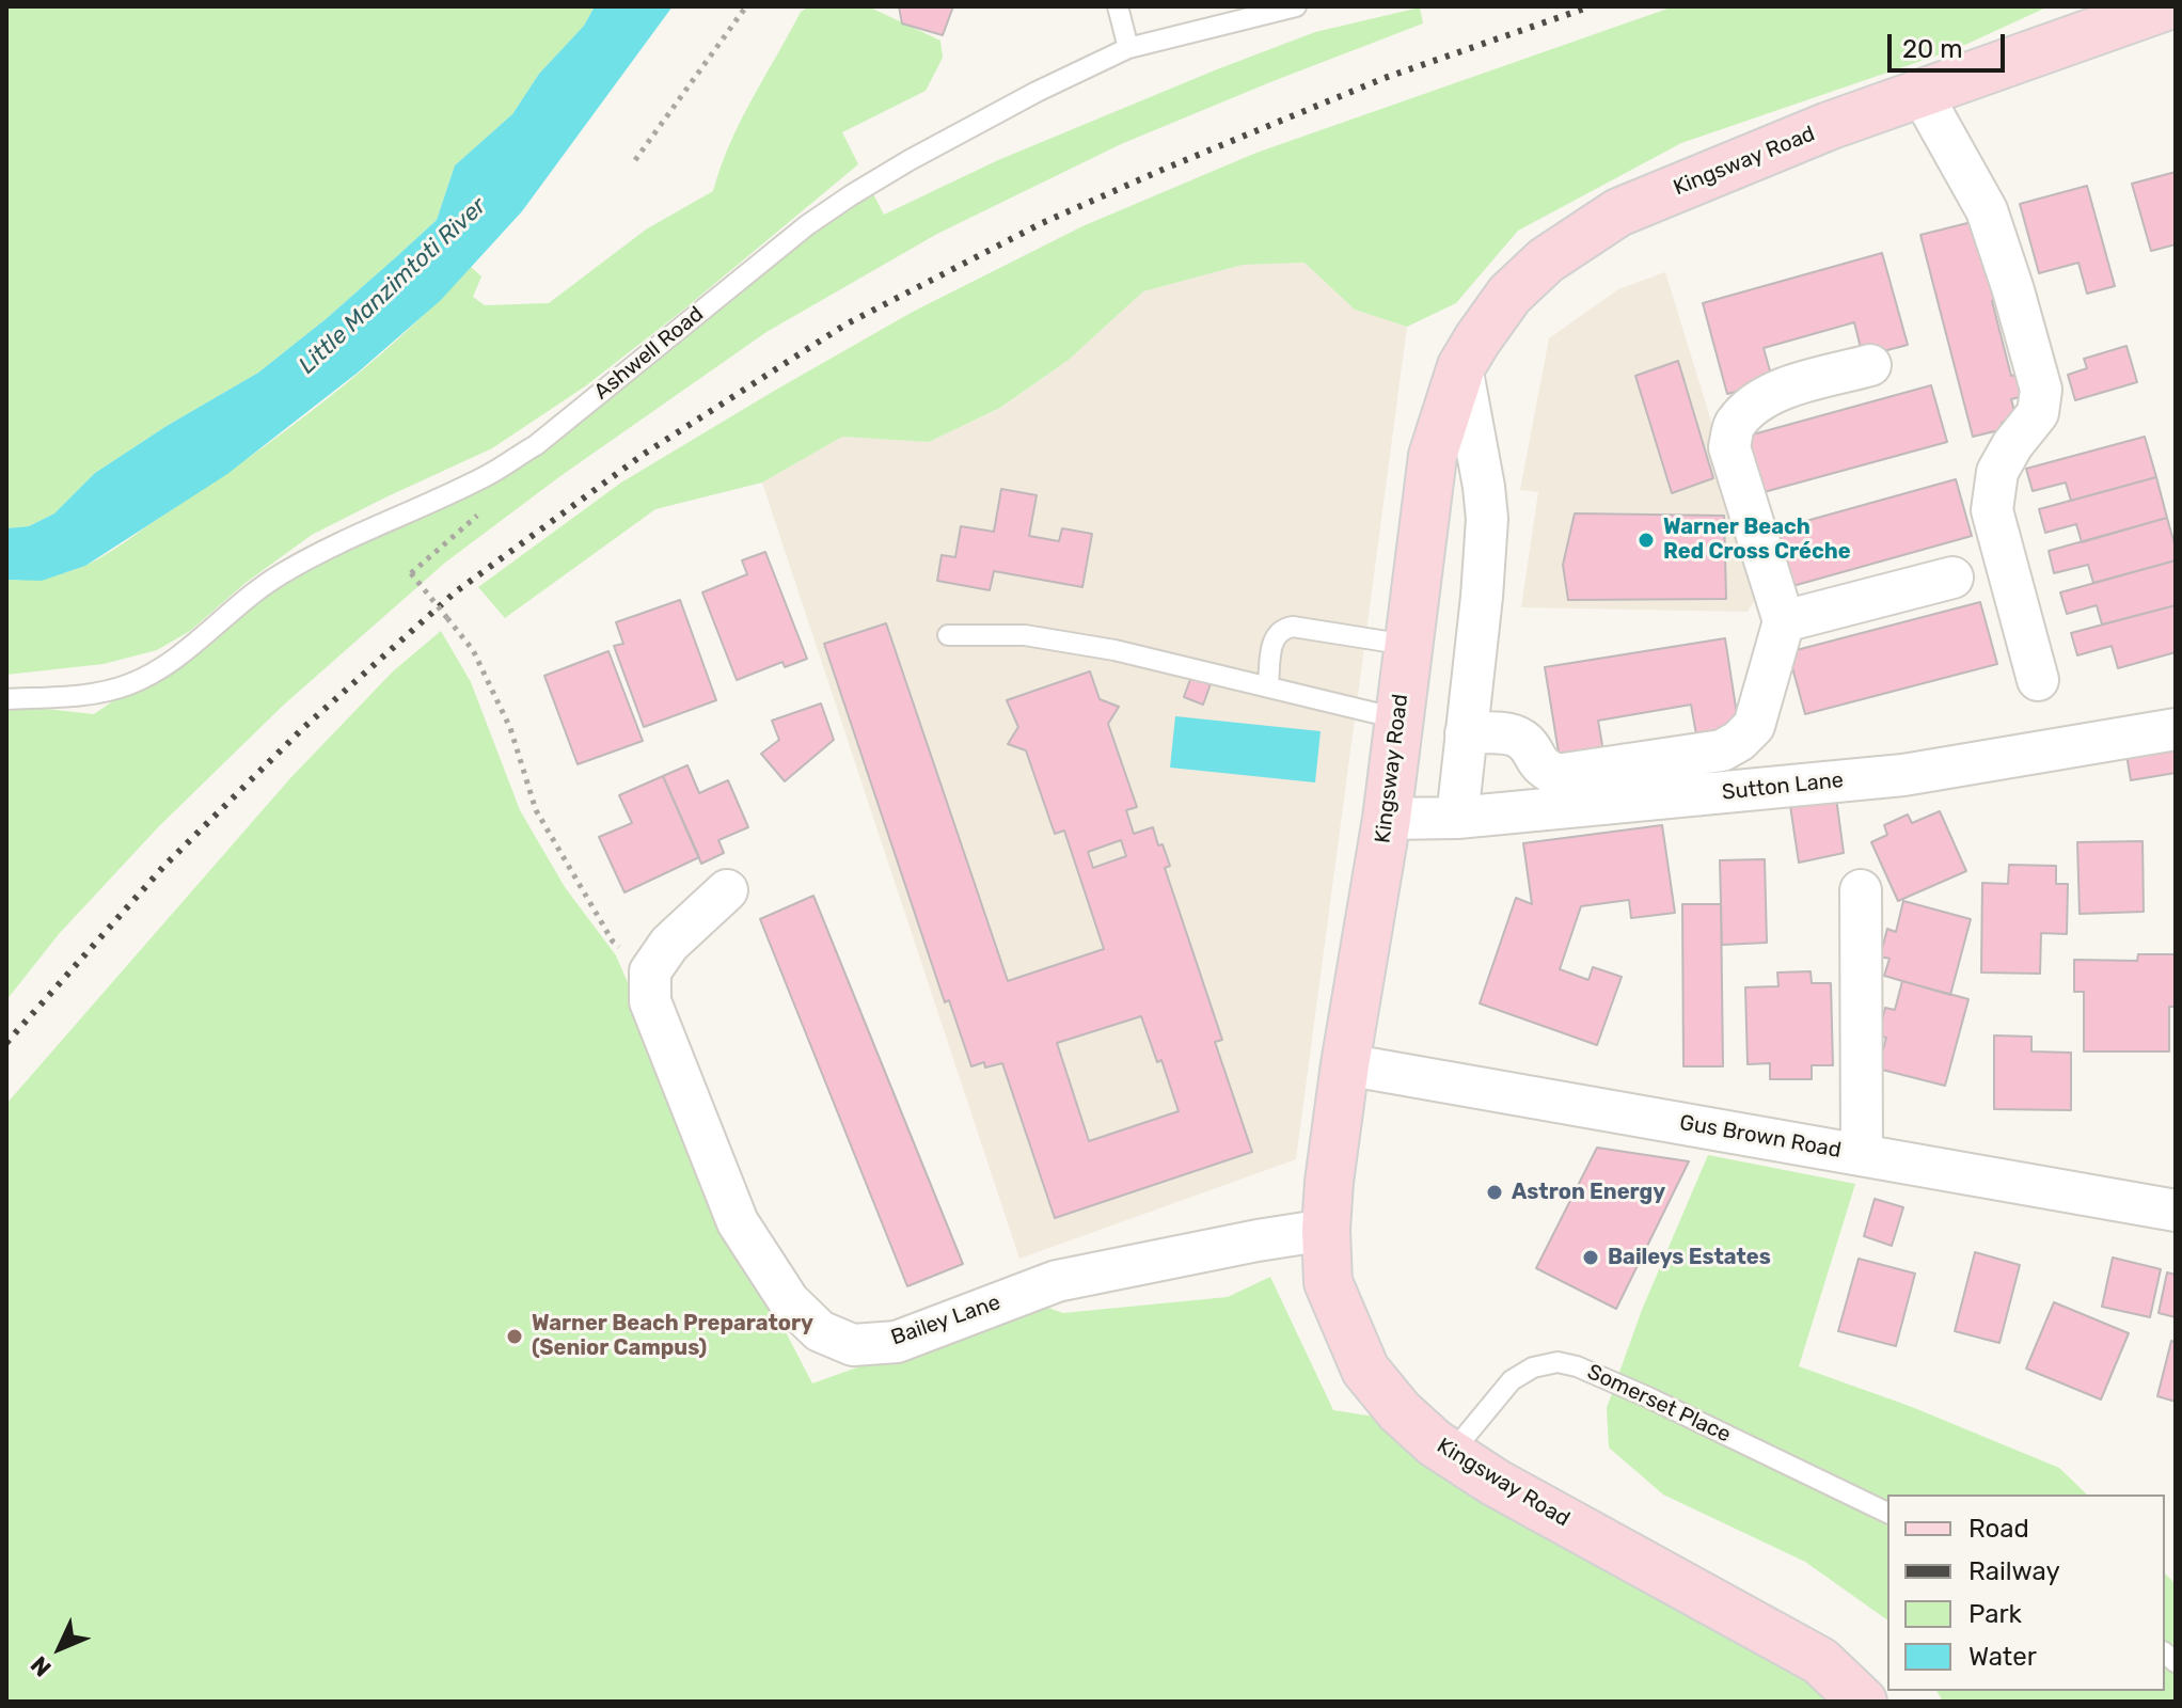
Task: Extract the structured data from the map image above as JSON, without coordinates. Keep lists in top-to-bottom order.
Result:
{
  "streets": {
    "main road": ["Kingsway Road"],
    "street": ["Sutton Lane", "Gus Brown Road", "Bailey Lane"],
    "lane": ["Ashwell Road", "Somerset Place"]
  },
  "crossings": [
    ["Kingsway Road", "Sutton Lane"],
    ["Kingsway Road", "Gus Brown Road"],
    ["Kingsway Road", "Bailey Lane"],
    ["Kingsway Road", "Somerset Place"]
  ],
  "water": ["Little Manzimtoti River"],
  "places": [
    "Warner Beach Red Cross Créche",
    "Astron Energy",
    "Baileys Estates",
    "Warner Beach Preparatory (Senior Campus)"
  ],
  "legend": [
    "Road",
    "Railway",
    "Park",
    "Water"
  ],
  "scale_bar": "20 m",
  "north": "bottom left"
}
